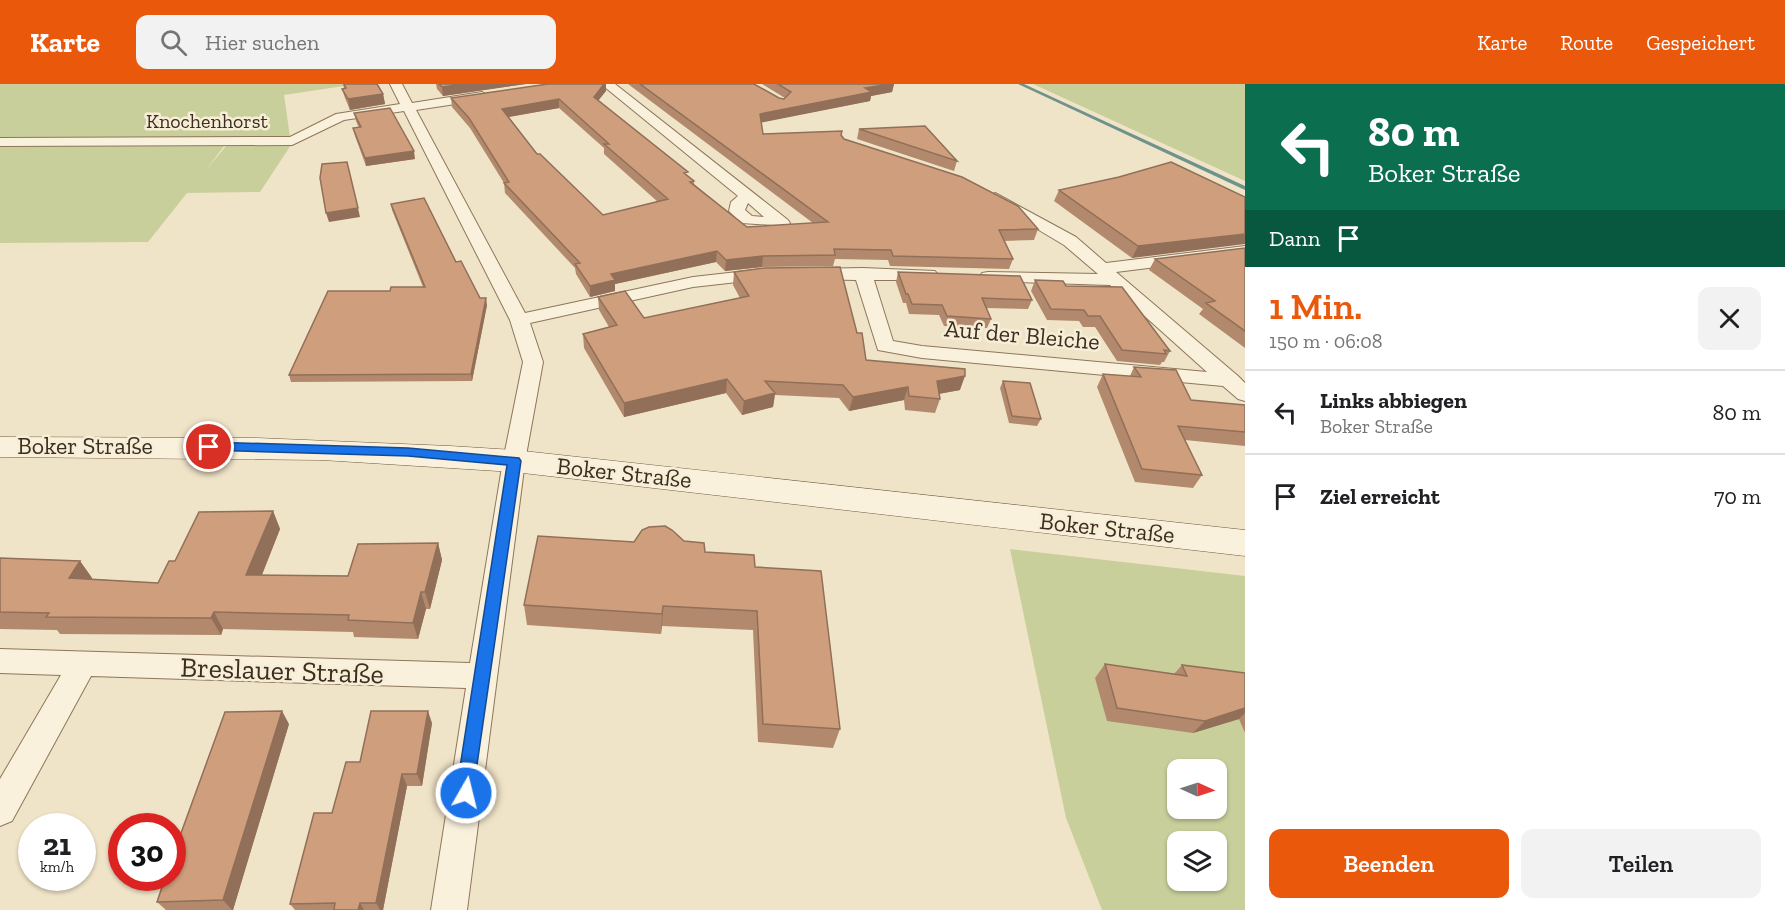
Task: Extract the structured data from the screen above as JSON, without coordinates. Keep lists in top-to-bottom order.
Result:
{
  "streets": {
    "main road": ["Boker Straße"],
    "street": ["Knochenhorst", "Auf der Bleiche", "Breslauer Straße"]
  },
  "north": "right",
  "page": {
    "header": "Karte",
    "search": "Hier suchen",
    "nav": ["Karte", "Route", "Gespeichert"],
    "turn": ["80 m", "Boker Straße"],
    "then": "Dann",
    "heading": ["1 Min.", "150 m · 06:08"],
    "list": [
      {
        "name": "Links abbiegen",
        "note": "Boker Straße",
        "value": "80 m"
      },
      {
        "name": "Ziel erreicht",
        "value": "70 m"
      }
    ],
    "speed": "21 km/h",
    "limit": "30",
    "buttons": ["Beenden", "Teilen"]
  }
}
